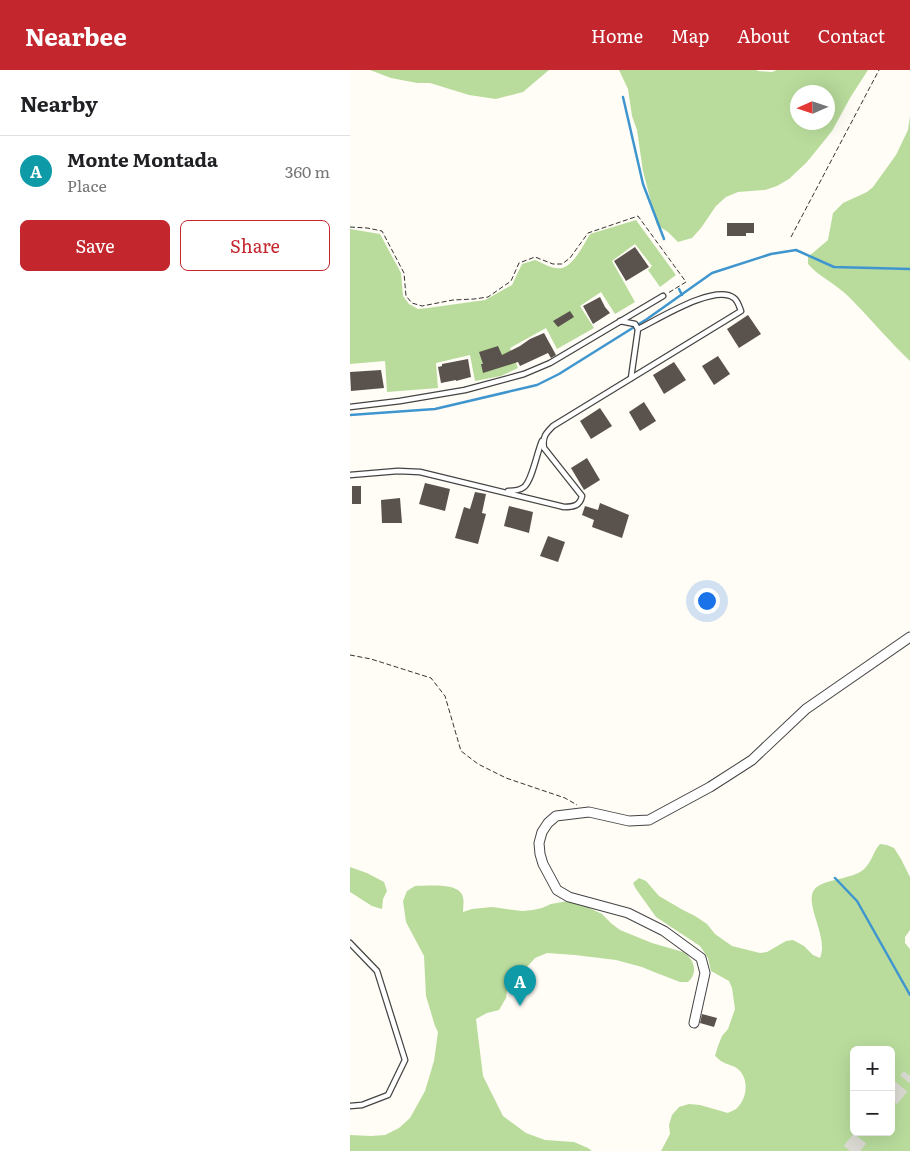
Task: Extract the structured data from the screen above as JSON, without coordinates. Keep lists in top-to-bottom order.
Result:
{
  "north": "left",
  "page": {
    "header": "Nearbee",
    "nav": [
      "Home",
      "Map",
      "About",
      "Contact"
    ],
    "heading": "Nearby",
    "list": [
      {
        "mark": "A",
        "name": "Monte Montada",
        "note": "Place",
        "value": "360 m"
      }
    ],
    "buttons": ["Save", "Share"],
    "pins": "A",
    "map_buttons": ["+", "−"]
  }
}
